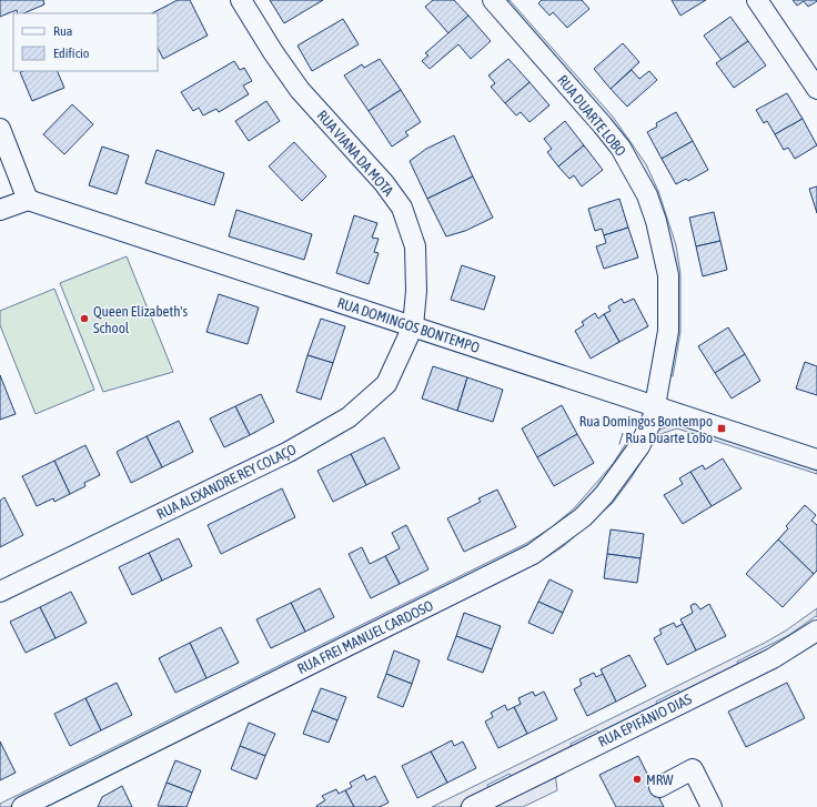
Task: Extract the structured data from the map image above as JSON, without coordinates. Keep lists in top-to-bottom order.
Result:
{
  "streets": {
    "street": [
      "RUA DUARTE LOBO",
      "RUA VIANA DA MOTA",
      "RUA DOMINGOS BONTEMPO",
      "RUA ALEXANDRE REY COLAÇO",
      "RUA FREI MANUEL CARDOSO",
      "RUA EPIFÂNIO DIAS"
    ]
  },
  "crossings": [
    ["RUA DUARTE LOBO", "RUA DOMINGOS BONTEMPO"],
    ["RUA DUARTE LOBO", "RUA FREI MANUEL CARDOSO"],
    ["RUA VIANA DA MOTA", "RUA DOMINGOS BONTEMPO"],
    ["RUA VIANA DA MOTA", "RUA ALEXANDRE REY COLAÇO"],
    ["RUA DOMINGOS BONTEMPO", "RUA ALEXANDRE REY COLAÇO"],
    ["RUA DOMINGOS BONTEMPO", "RUA FREI MANUEL CARDOSO"]
  ],
  "places": {
    "other": ["Queen Elizabeth's School", "MRW"],
    "transit": ["Rua Domingos Bontempo / Rua Duarte Lobo"]
  },
  "legend": ["Rua", "Edifício"]
}
